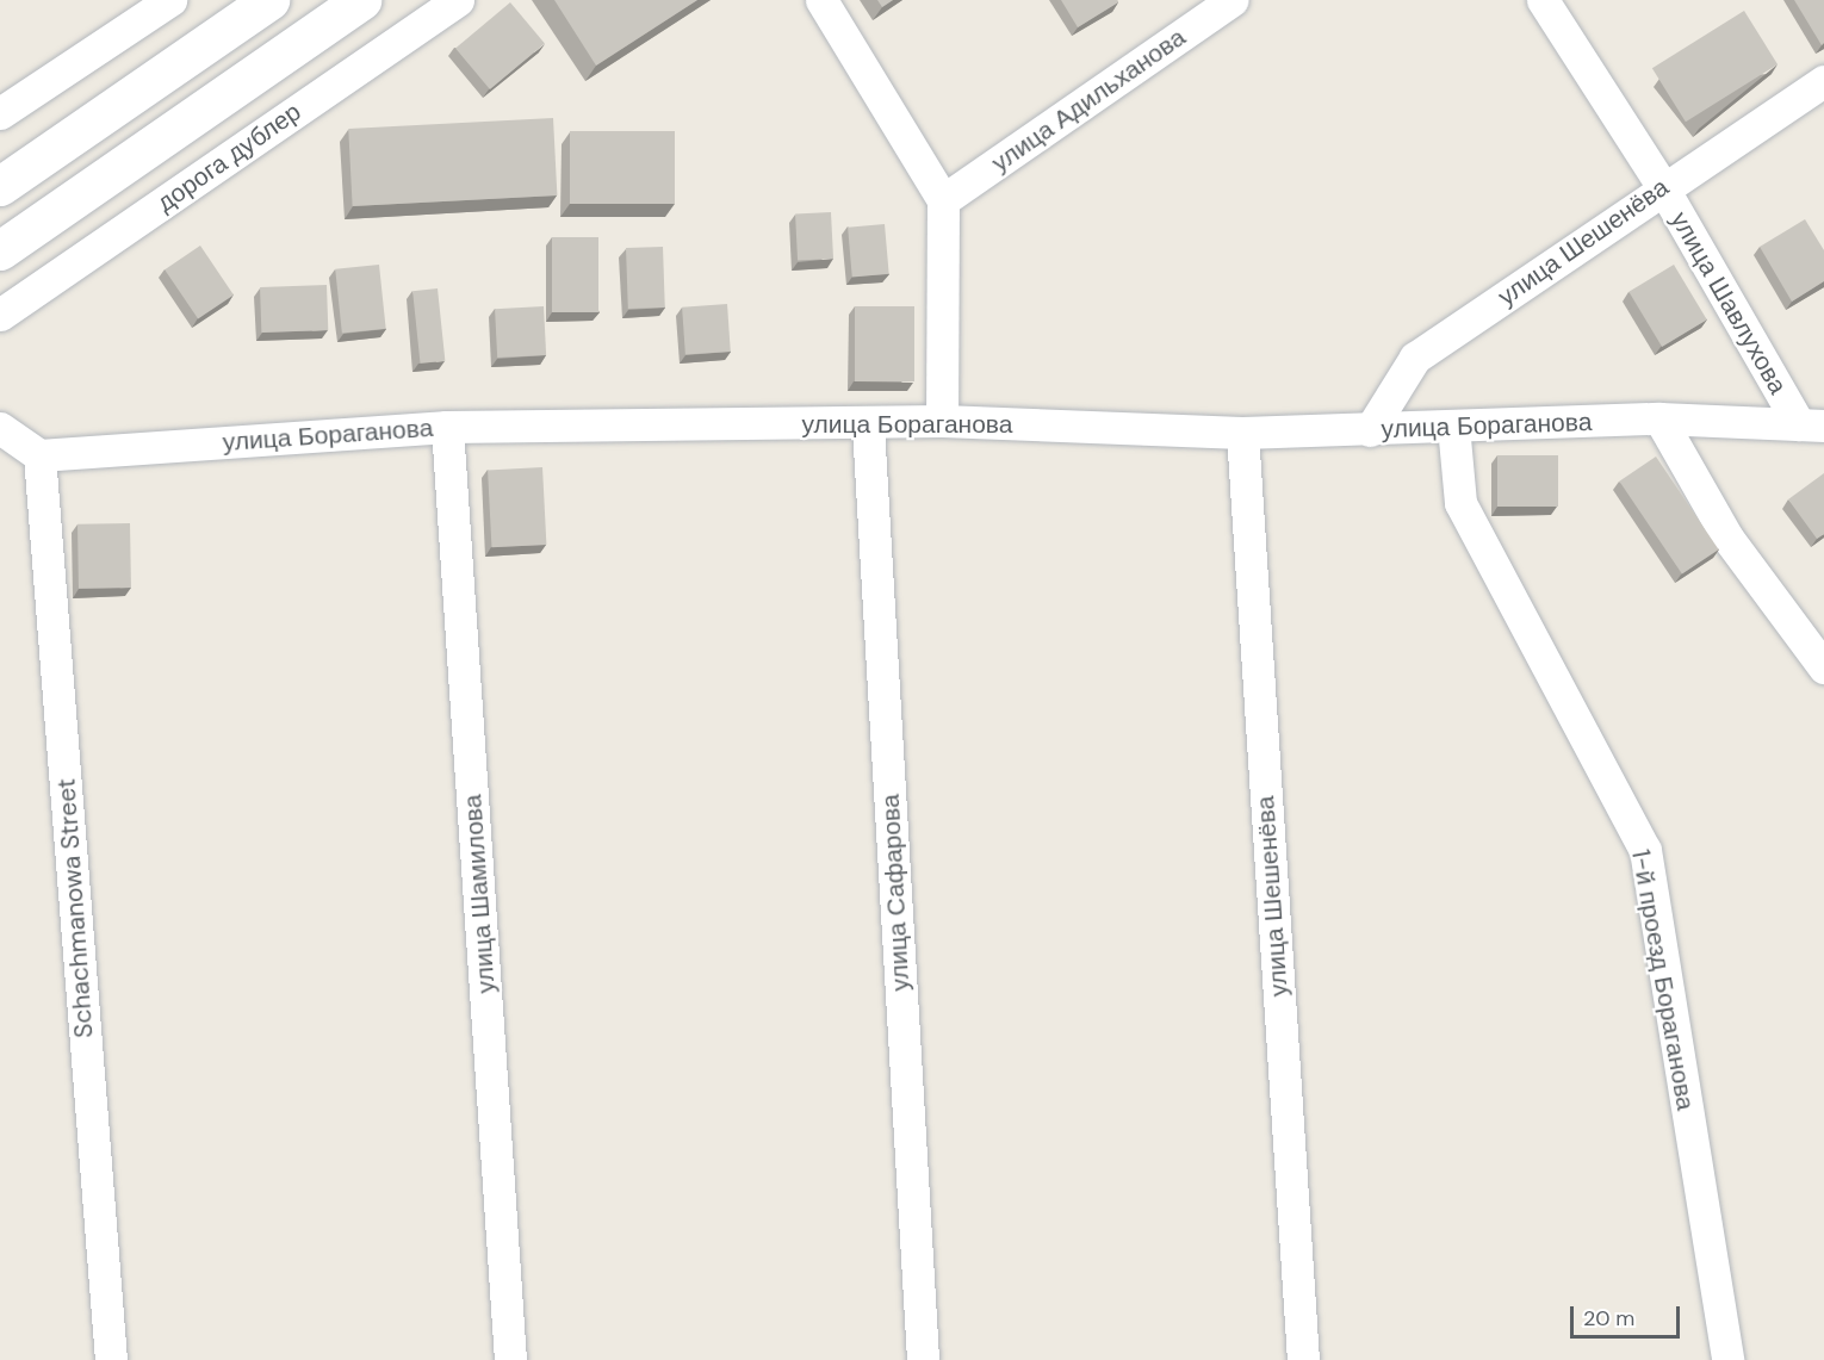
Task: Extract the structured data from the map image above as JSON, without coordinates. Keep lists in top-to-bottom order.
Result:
{
  "streets": {
    "street": [
      "улица Адильханова",
      "дорога дублер",
      "улица Шешенёва",
      "улица Шавлухова",
      "улица Бораганова",
      "улица Сафарова",
      "улица Шамилова",
      "Schachmanowa Street",
      "1-й проезд Бораганова"
    ]
  },
  "crossings": [
    ["улица Шешенёва", "улица Шавлухова"],
    ["улица Шешенёва", "улица Бораганова"],
    ["улица Шавлухова", "улица Бораганова"],
    ["улица Бораганова", "улица Сафарова"],
    ["улица Бораганова", "улица Шамилова"],
    ["улица Бораганова", "Schachmanowa Street"],
    ["улица Бораганова", "1-й проезд Бораганова"]
  ],
  "scale_bar": "20 m"
}
